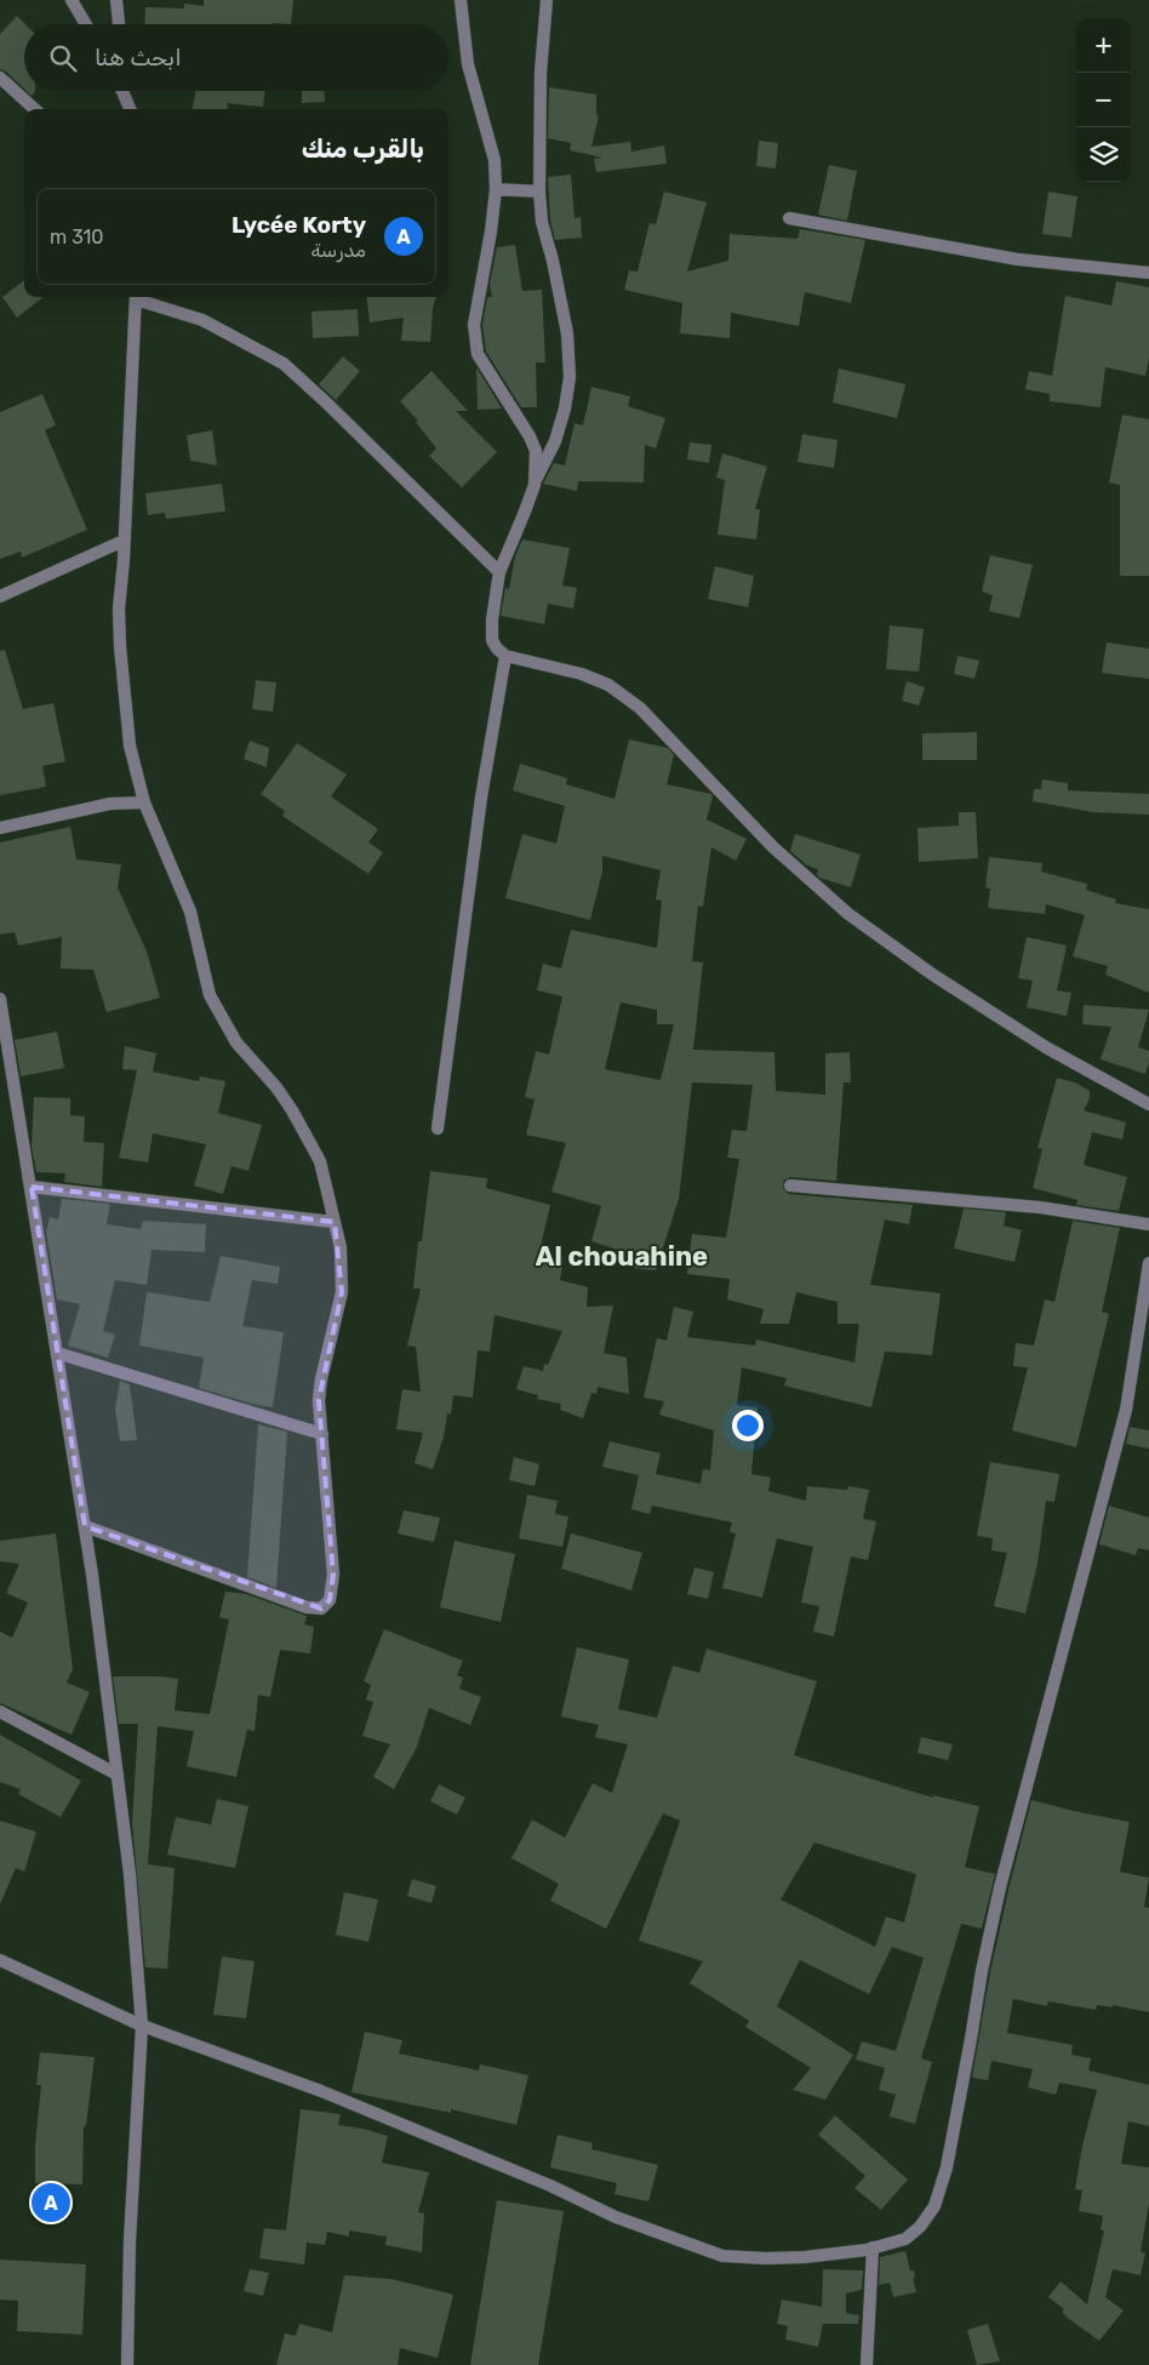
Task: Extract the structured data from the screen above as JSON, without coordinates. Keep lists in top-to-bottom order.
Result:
{
  "districts": ["Al chouahine"],
  "page": {
    "map_buttons": ["+", "−"],
    "search": "ابحث هنا",
    "heading": "بالقرب منك",
    "list": [
      {
        "mark": "A",
        "name": "Lycée Korty",
        "note": "مدرسة",
        "value": "310 m"
      }
    ],
    "pins": "A"
  }
}
